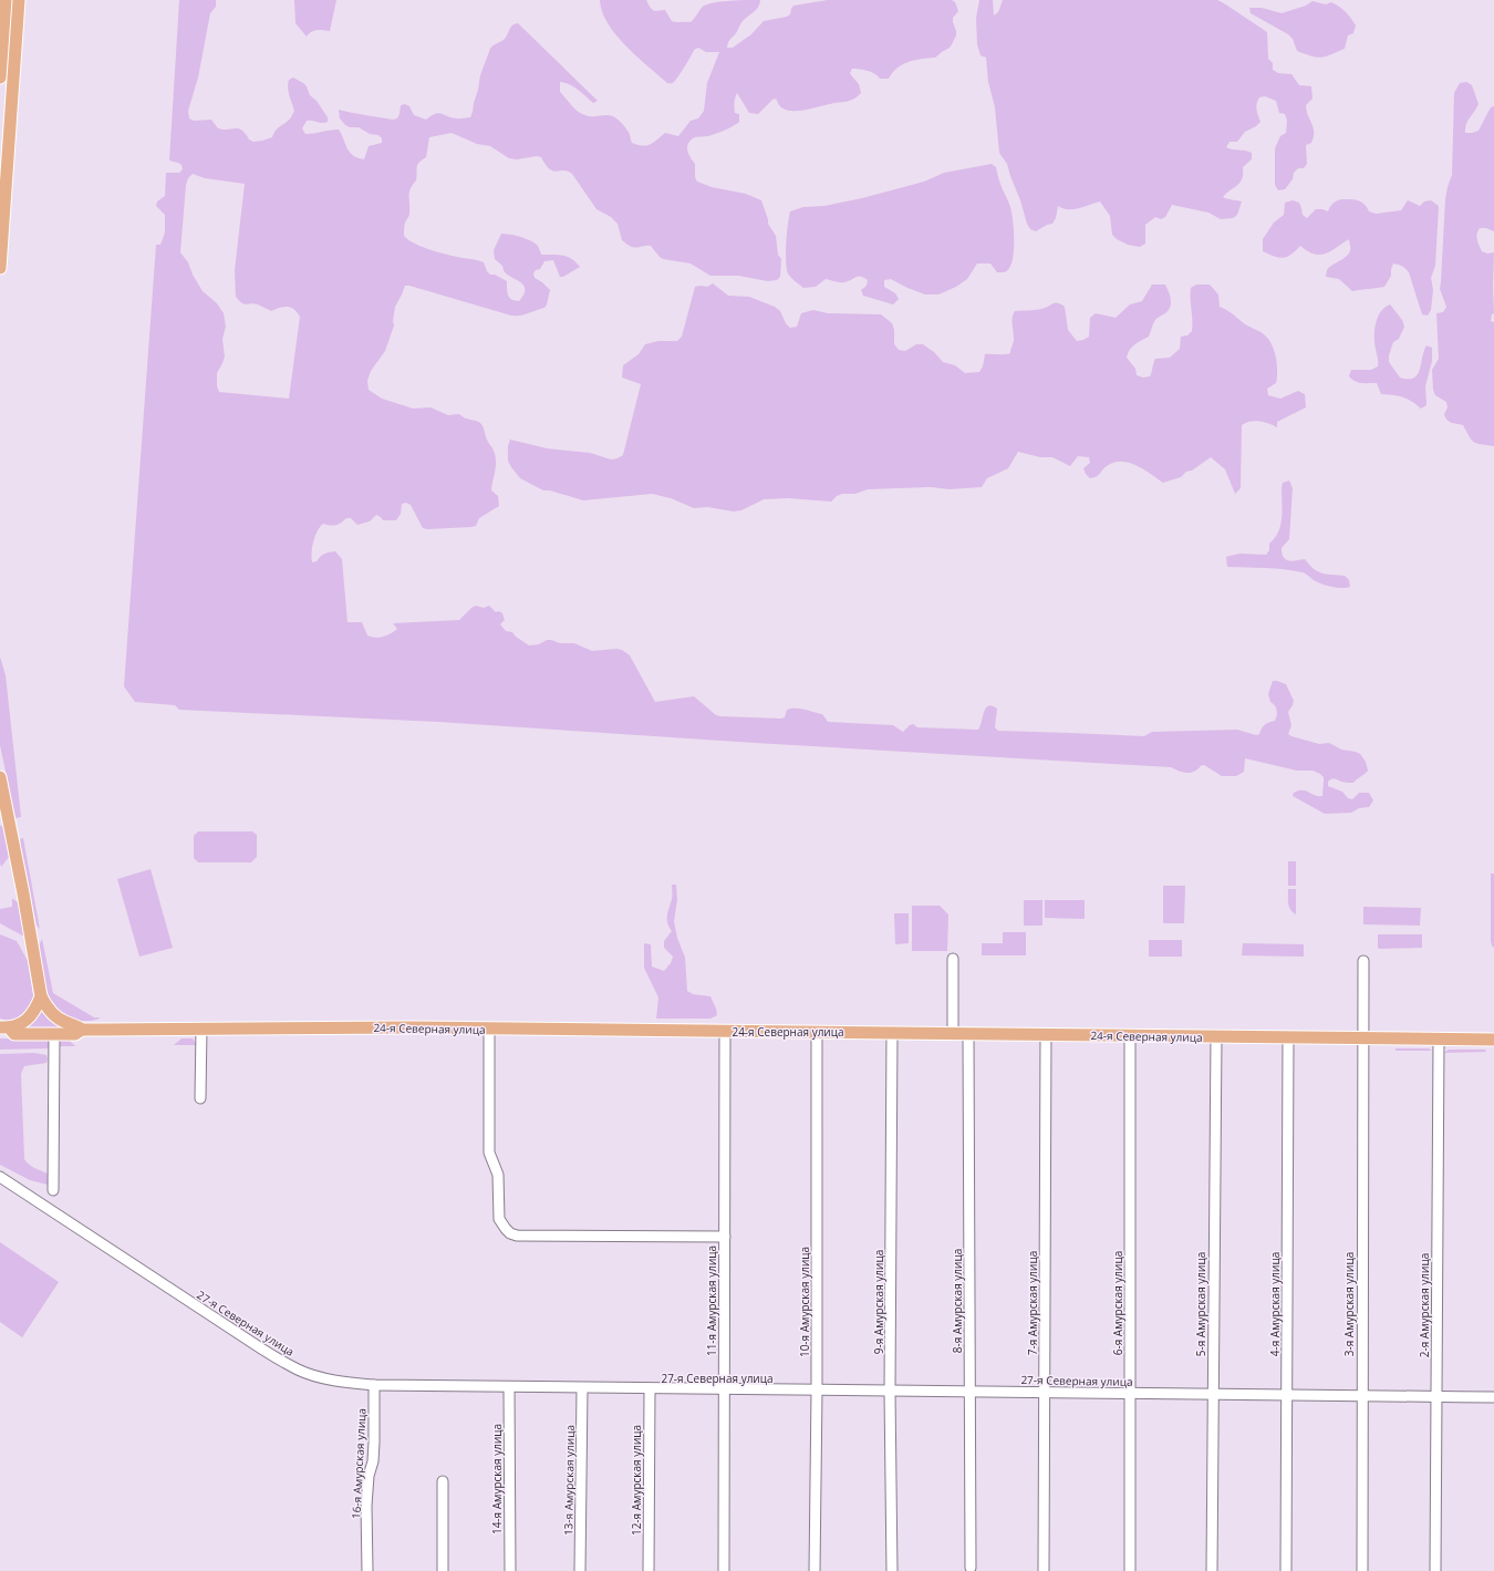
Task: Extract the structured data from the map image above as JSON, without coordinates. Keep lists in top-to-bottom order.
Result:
{
  "streets": {
    "main road": ["24-я Северная улица"],
    "street": [
      "11-я Амурская улица",
      "8-я Амурская улица",
      "10-я Амурская улица",
      "9-я Амурская улица",
      "7-я Амурская улица",
      "6-я Амурская улица",
      "5-я Амурская улица",
      "4-я Амурская улица",
      "3-я Амурская улица",
      "2-я Амурская улица",
      "27-я Северная улица",
      "16-я Амурская улица",
      "14-я Амурская улица",
      "13-я Амурская улица",
      "12-я Амурская улица"
    ]
  },
  "crossings": [
    ["24-я Северная улица", "11-я Амурская улица"],
    ["24-я Северная улица", "8-я Амурская улица"],
    ["24-я Северная улица", "10-я Амурская улица"],
    ["24-я Северная улица", "9-я Амурская улица"],
    ["24-я Северная улица", "7-я Амурская улица"],
    ["24-я Северная улица", "6-я Амурская улица"],
    ["24-я Северная улица", "5-я Амурская улица"],
    ["24-я Северная улица", "4-я Амурская улица"],
    ["24-я Северная улица", "3-я Амурская улица"],
    ["24-я Северная улица", "2-я Амурская улица"],
    ["11-я Амурская улица", "27-я Северная улица"],
    ["8-я Амурская улица", "27-я Северная улица"],
    ["10-я Амурская улица", "27-я Северная улица"],
    ["9-я Амурская улица", "27-я Северная улица"],
    ["7-я Амурская улица", "27-я Северная улица"],
    ["6-я Амурская улица", "27-я Северная улица"],
    ["5-я Амурская улица", "27-я Северная улица"],
    ["4-я Амурская улица", "27-я Северная улица"],
    ["3-я Амурская улица", "27-я Северная улица"],
    ["2-я Амурская улица", "27-я Северная улица"],
    ["27-я Северная улица", "16-я Амурская улица"],
    ["27-я Северная улица", "14-я Амурская улица"],
    ["27-я Северная улица", "13-я Амурская улица"],
    ["27-я Северная улица", "12-я Амурская улица"]
  ]
}
